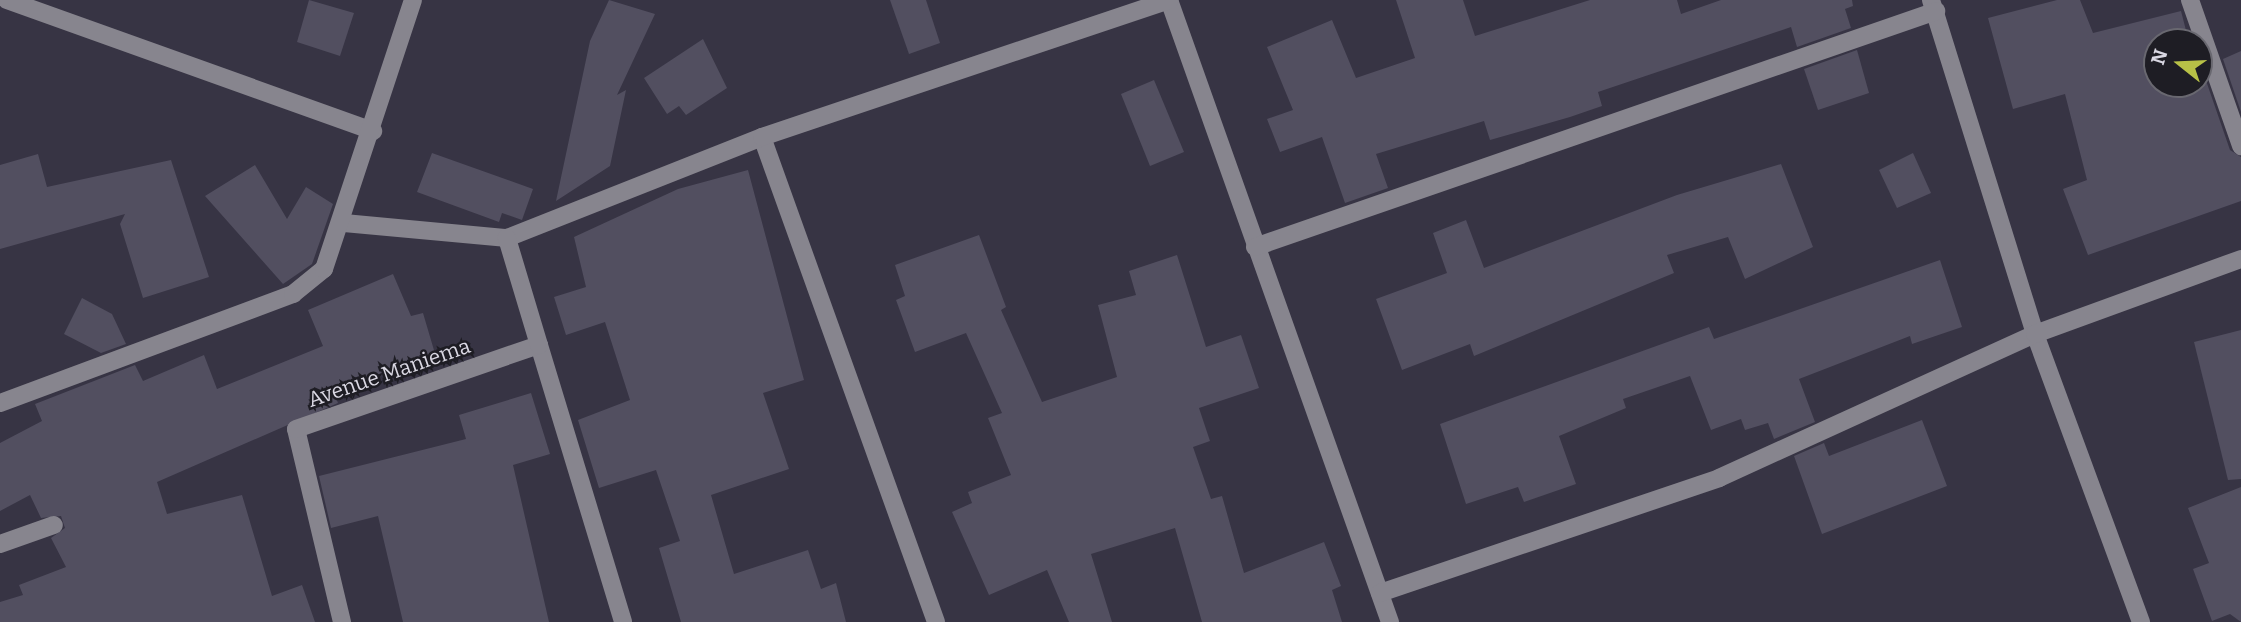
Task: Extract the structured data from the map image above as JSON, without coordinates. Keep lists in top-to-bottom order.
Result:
{
  "streets": {
    "street": ["Avenue Maniema"]
  },
  "north": "left"
}
